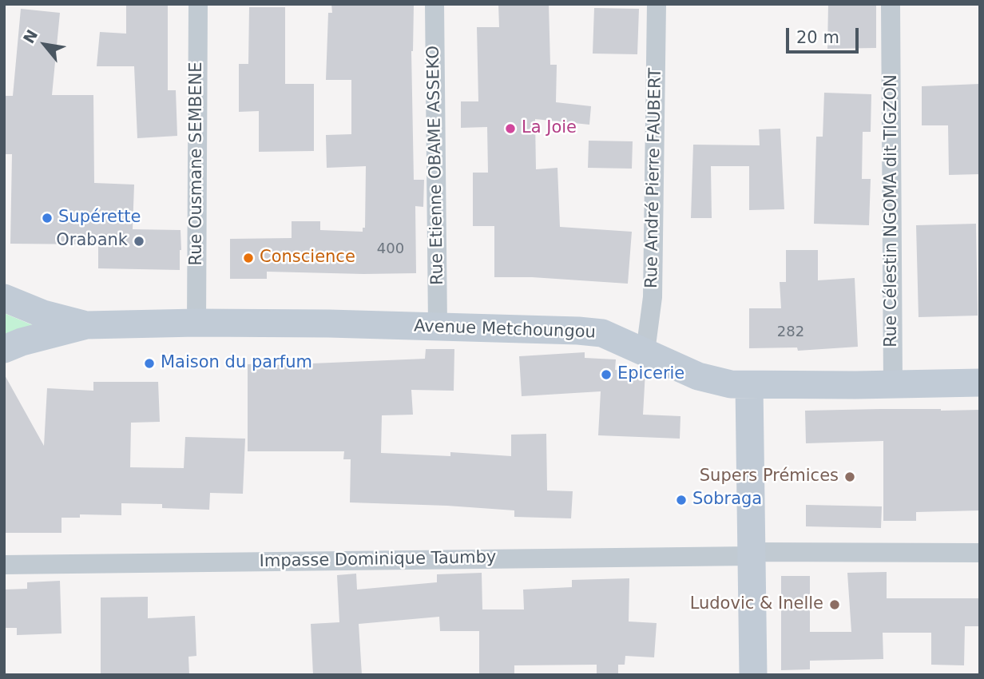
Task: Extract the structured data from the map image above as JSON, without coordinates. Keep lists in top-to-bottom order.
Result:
{
  "streets": {
    "main road": ["Avenue Metchoungou"],
    "street": [
      "Rue Ousmane SEMBENE",
      "Rue Etienne OBAME ASSEKO",
      "Rue André Pierre FAUBERT",
      "Rue Célestin NGOMA dit TIGZON",
      "Impasse Dominique Taumby"
    ]
  },
  "crossings": [
    ["Rue Ousmane SEMBENE", "Avenue Metchoungou"],
    ["Rue Etienne OBAME ASSEKO", "Avenue Metchoungou"],
    ["Rue André Pierre FAUBERT", "Avenue Metchoungou"],
    ["Rue Célestin NGOMA dit TIGZON", "Avenue Metchoungou"]
  ],
  "places": [
    "La Joie",
    "Supérette",
    "Orabank",
    "Conscience",
    "Maison du parfum",
    "Epicerie",
    "Supers Prémices",
    "Sobraga",
    "Ludovic & Inelle"
  ],
  "house_numbers": ["400", "282"],
  "scale_bar": "20 m",
  "north": "top left"
}
